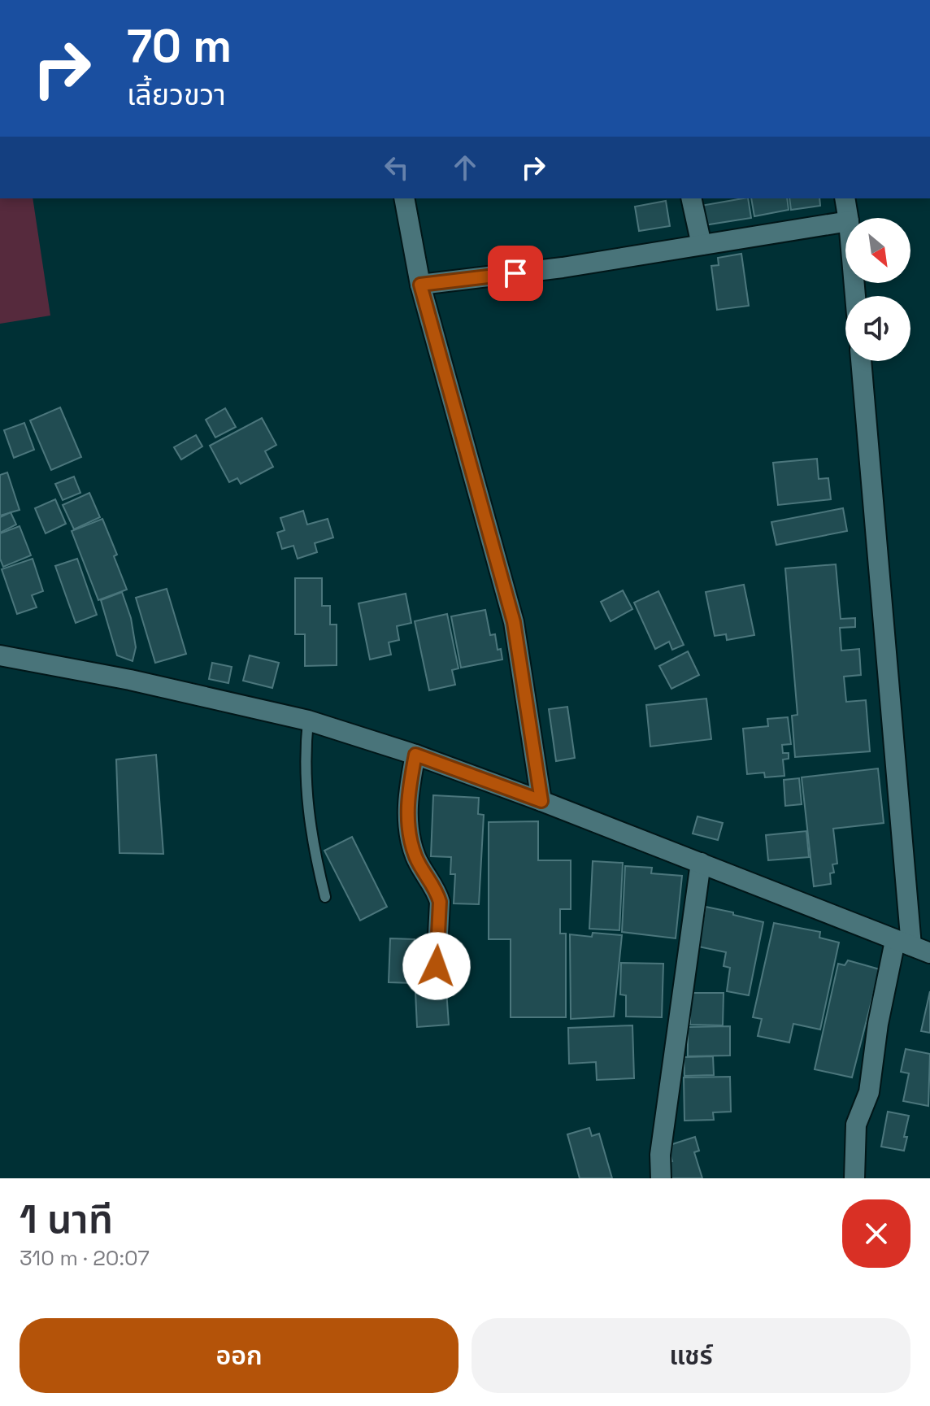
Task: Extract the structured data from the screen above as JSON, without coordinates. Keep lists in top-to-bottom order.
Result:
{
  "north": "bottom right",
  "page": {
    "turn": ["70 m", "เลี้ยวขวา"],
    "heading": ["1 นาที", "310 m · 20:07"],
    "buttons": ["ออก", "แชร์"]
  }
}
